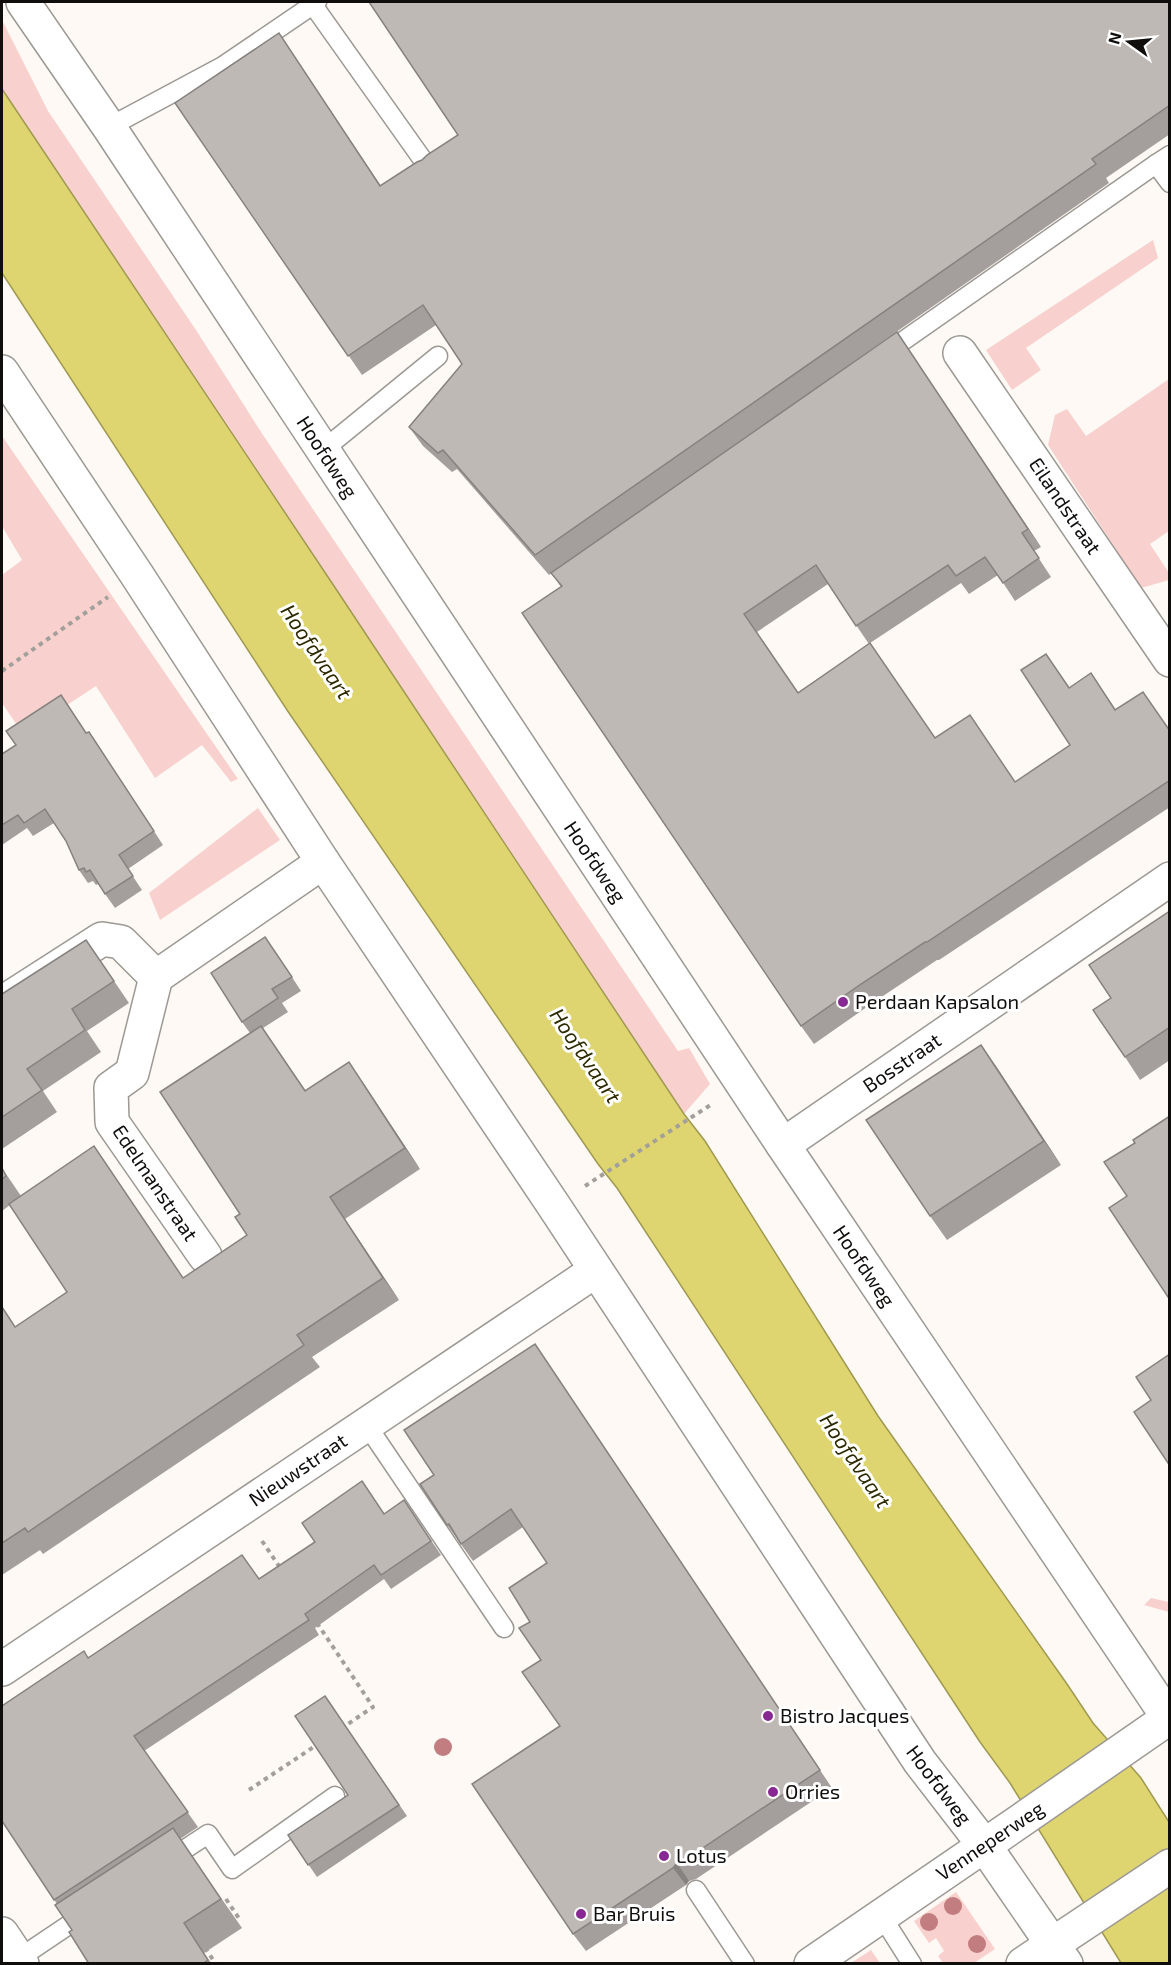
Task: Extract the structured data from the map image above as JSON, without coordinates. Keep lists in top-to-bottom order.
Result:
{
  "streets": {
    "street": [
      "Hoofdweg",
      "Eilandstraat",
      "Bosstraat",
      "Edelmanstraat",
      "Nieuwstraat",
      "Venneperweg"
    ]
  },
  "crossings": [
    ["Hoofdweg", "Bosstraat"],
    ["Hoofdweg", "Nieuwstraat"],
    ["Hoofdweg", "Venneperweg"]
  ],
  "water": ["Hoofdvaart"],
  "places": [
    "Perdaan Kapsalon",
    "Bistro Jacques",
    "Orries",
    "Lotus",
    "Bar Bruis"
  ],
  "north": "left"
}
